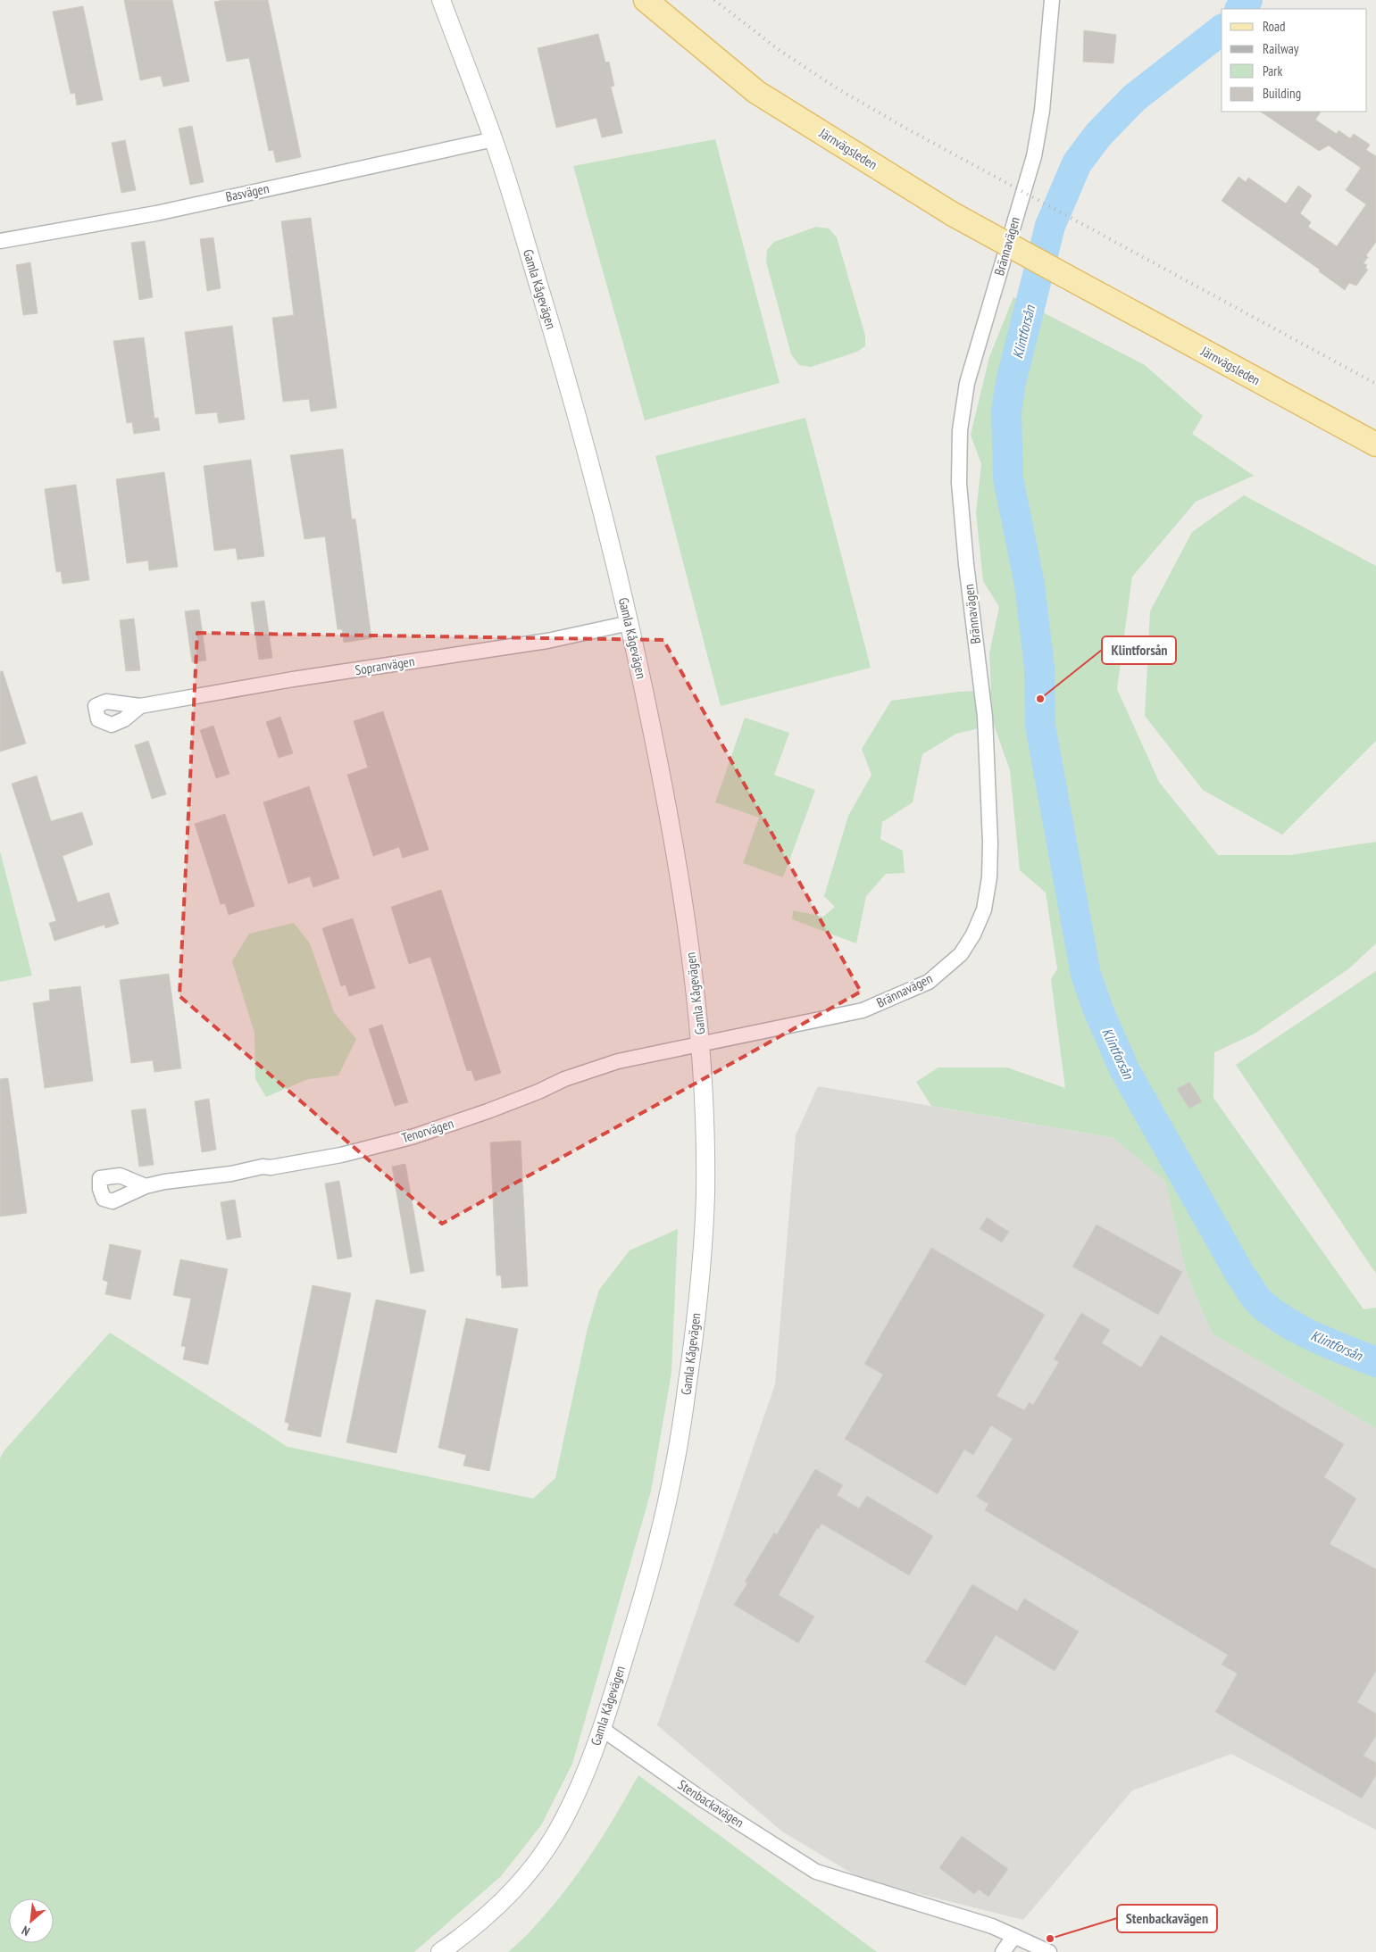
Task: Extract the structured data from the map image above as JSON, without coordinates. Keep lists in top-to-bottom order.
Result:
{
  "streets": {
    "main road": ["Järnvägsleden"],
    "street": [
      "Basvägen",
      "Brännavägen",
      "Gamla Kågevägen",
      "Sopranvägen",
      "Tenorvägen",
      "Stenbackavägen"
    ]
  },
  "crossings": [
    ["Basvägen", "Gamla Kågevägen"],
    ["Brännavägen", "Gamla Kågevägen"],
    ["Brännavägen", "Tenorvägen"],
    ["Gamla Kågevägen", "Sopranvägen"],
    ["Gamla Kågevägen", "Tenorvägen"],
    ["Gamla Kågevägen", "Stenbackavägen"]
  ],
  "water": ["Klintforsån"],
  "places": ["Klintforsån", "Stenbackavägen"],
  "legend": [
    "Road",
    "Railway",
    "Park",
    "Building"
  ],
  "north": "bottom left"
}
